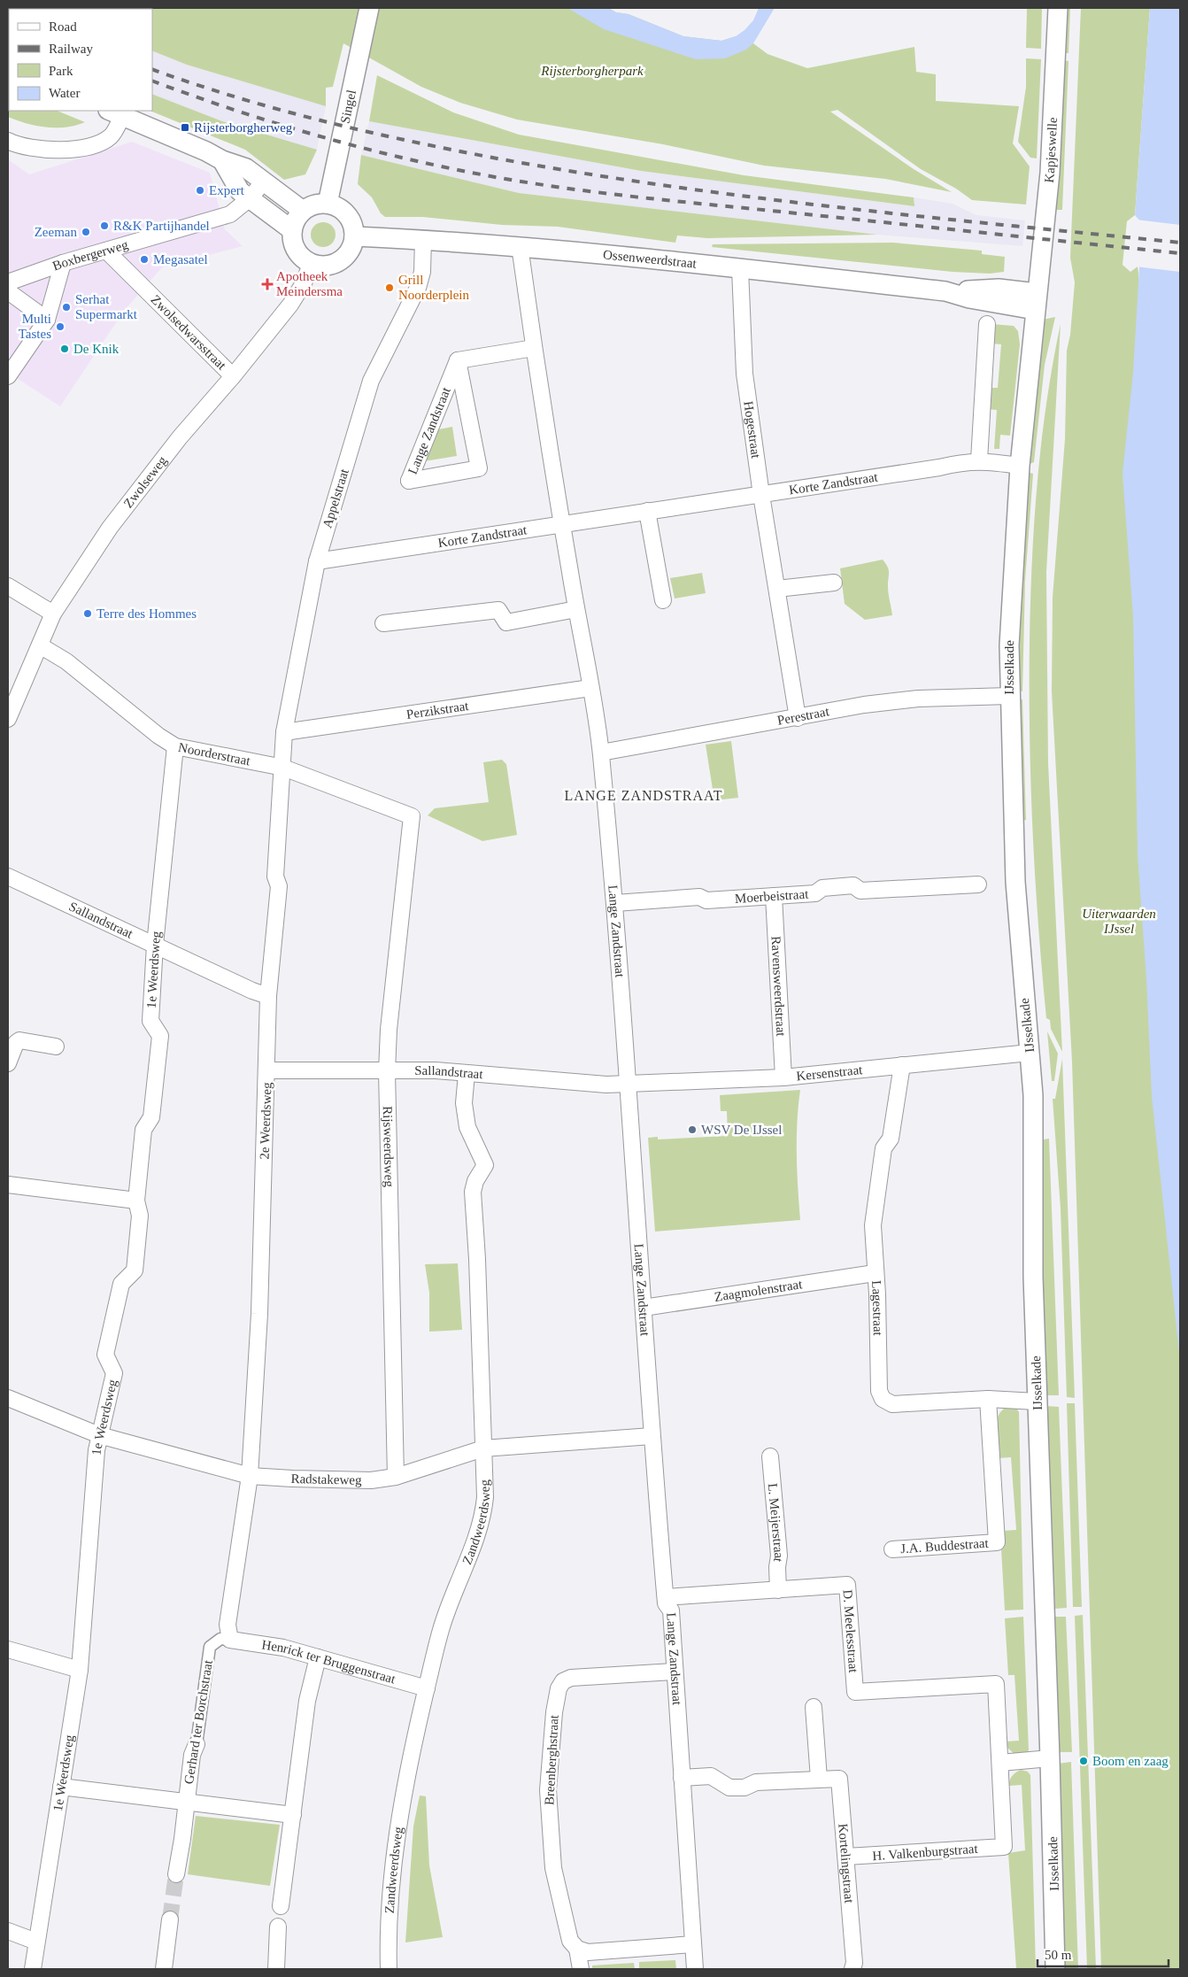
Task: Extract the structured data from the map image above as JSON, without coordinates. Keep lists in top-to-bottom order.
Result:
{
  "streets": {
    "street": [
      "Singel",
      "Kapjeswelle",
      "Boxbergerweg",
      "Ossenweerdstraat",
      "Zwolsedwarsstraat",
      "Hogestraat",
      "Lange Zandstraat",
      "Zwolseweg",
      "Korte Zandstraat",
      "Appelstraat",
      "IJsselkade",
      "Perzikstraat",
      "Perestraat",
      "Noorderstraat",
      "Moerbeistraat",
      "Sallandstraat",
      "1e Weerdsweg",
      "Ravensweerdstraat",
      "Kersenstraat",
      "2e Weerdsweg",
      "Rijsweerdsweg",
      "Zaagmolenstraat",
      "Lagestraat",
      "Radstakeweg",
      "Zandweerdsweg",
      "L. Meijerstraat",
      "J.A. Buddestraat",
      "D. Meelesstraat",
      "Henrick ter Bruggenstraat",
      "Gerhard ter Borchstraat",
      "Breenberghstraat",
      "H. Valkenburgstraat",
      "Kortelingstraat"
    ]
  },
  "crossings": [
    ["Singel", "Ossenweerdstraat"],
    ["Singel", "Zwolseweg"],
    ["Kapjeswelle", "Ossenweerdstraat"],
    ["Kapjeswelle", "IJsselkade"],
    ["Boxbergerweg", "Zwolsedwarsstraat"],
    ["Ossenweerdstraat", "Hogestraat"],
    ["Ossenweerdstraat", "Lange Zandstraat"],
    ["Ossenweerdstraat", "Zwolseweg"],
    ["Ossenweerdstraat", "Appelstraat"],
    ["Ossenweerdstraat", "IJsselkade"],
    ["Zwolsedwarsstraat", "Zwolseweg"],
    ["Hogestraat", "Korte Zandstraat"],
    ["Hogestraat", "Perestraat"],
    ["Lange Zandstraat", "Korte Zandstraat"],
    ["Lange Zandstraat", "Perzikstraat"],
    ["Lange Zandstraat", "Perestraat"],
    ["Lange Zandstraat", "Moerbeistraat"],
    ["Lange Zandstraat", "Sallandstraat"],
    ["Lange Zandstraat", "Kersenstraat"],
    ["Lange Zandstraat", "Zaagmolenstraat"],
    ["Lange Zandstraat", "Radstakeweg"],
    ["Lange Zandstraat", "D. Meelesstraat"],
    ["Lange Zandstraat", "Breenberghstraat"],
    ["Lange Zandstraat", "Kortelingstraat"],
    ["Zwolseweg", "Noorderstraat"],
    ["Korte Zandstraat", "Appelstraat"],
    ["Korte Zandstraat", "IJsselkade"],
    ["Appelstraat", "Perzikstraat"],
    ["Appelstraat", "Noorderstraat"],
    ["Appelstraat", "2e Weerdsweg"],
    ["IJsselkade", "Perestraat"],
    ["IJsselkade", "Kersenstraat"],
    ["IJsselkade", "Lagestraat"],
    ["Noorderstraat", "1e Weerdsweg"],
    ["Noorderstraat", "2e Weerdsweg"],
    ["Noorderstraat", "Rijsweerdsweg"],
    ["Moerbeistraat", "Ravensweerdstraat"],
    ["Sallandstraat", "1e Weerdsweg"],
    ["Sallandstraat", "Kersenstraat"],
    ["Sallandstraat", "2e Weerdsweg"],
    ["Sallandstraat", "Rijsweerdsweg"],
    ["Sallandstraat", "Zandweerdsweg"],
    ["1e Weerdsweg", "Radstakeweg"],
    ["Ravensweerdstraat", "Kersenstraat"],
    ["Kersenstraat", "Lagestraat"],
    ["2e Weerdsweg", "Radstakeweg"],
    ["Rijsweerdsweg", "Radstakeweg"],
    ["Zaagmolenstraat", "Lagestraat"],
    ["Lagestraat", "J.A. Buddestraat"],
    ["Radstakeweg", "Zandweerdsweg"],
    ["Zandweerdsweg", "Henrick ter Bruggenstraat"],
    ["L. Meijerstraat", "D. Meelesstraat"],
    ["D. Meelesstraat", "H. Valkenburgstraat"],
    ["Henrick ter Bruggenstraat", "Gerhard ter Borchstraat"],
    ["H. Valkenburgstraat", "Kortelingstraat"]
  ],
  "districts": ["LANGE ZANDSTRAAT"],
  "parks": ["Rijsterborgherpark", "Uiterwaarden IJssel"],
  "places": {
    "transit": ["Rijsterborgherweg"],
    "other": [
      "Expert",
      "R&K Partijhandel",
      "Zeeman",
      "Megasatel",
      "Grill Noorderplein",
      "Serhat Supermarkt",
      "Multi Tastes",
      "De Knik",
      "Terre des Hommes",
      "WSV De IJssel",
      "Boom en zaag"
    ],
    "health": ["Apotheek Meindersma"]
  },
  "legend": [
    "Road",
    "Railway",
    "Park",
    "Water"
  ],
  "scale_bar": "50 m"
}
